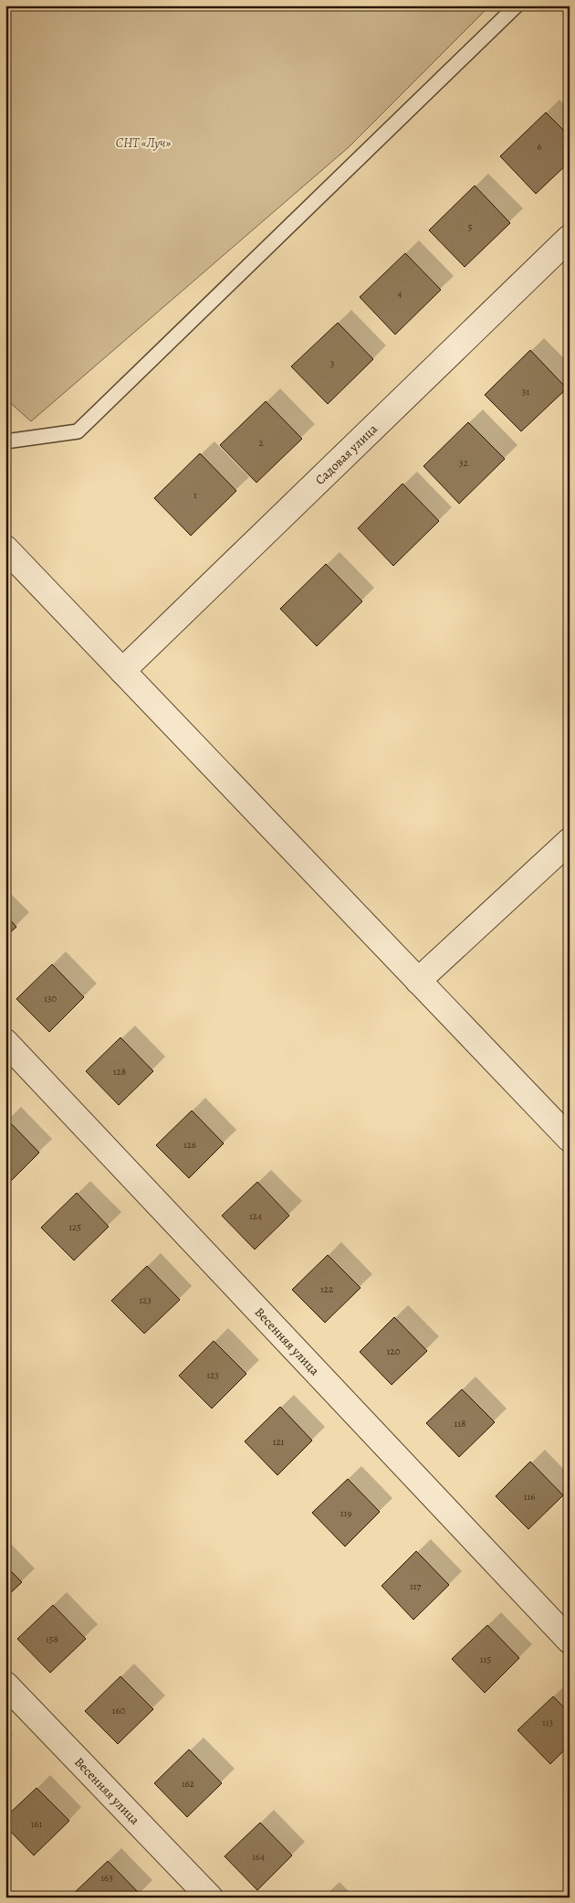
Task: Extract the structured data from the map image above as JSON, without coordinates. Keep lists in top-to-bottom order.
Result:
{
  "streets": {
    "street": ["Садовая улица", "Весенняя улица"]
  },
  "parks": ["СНТ «Луч»"],
  "house_numbers": [
    "6",
    "5",
    "4",
    "3",
    "31",
    "2",
    "32",
    "1",
    "130",
    "128",
    "126",
    "124",
    "125",
    "122",
    "123",
    "120",
    "123",
    "118",
    "121",
    "116",
    "119",
    "117",
    "158",
    "115",
    "160",
    "113",
    "162",
    "161",
    "164",
    "163"
  ]
}
